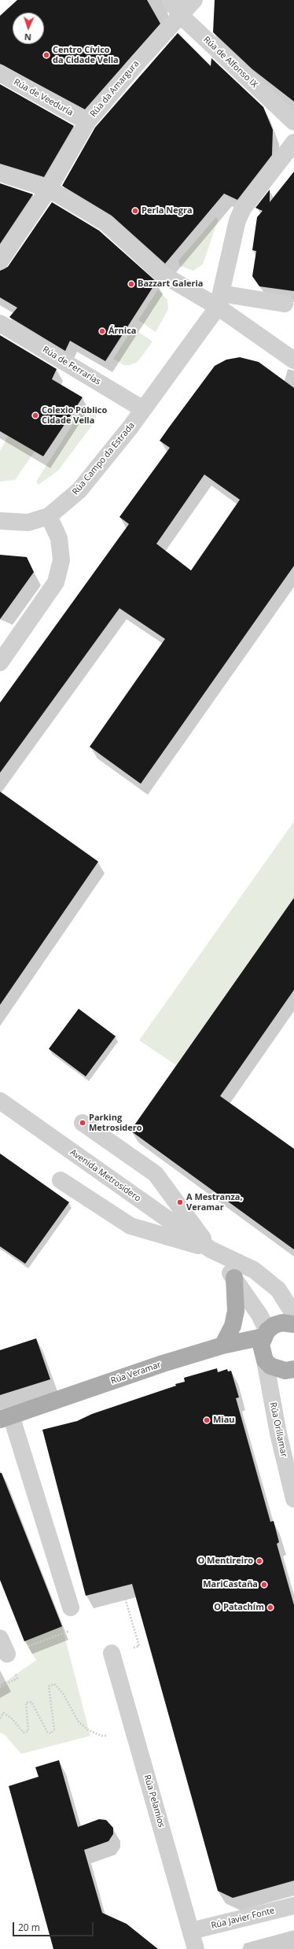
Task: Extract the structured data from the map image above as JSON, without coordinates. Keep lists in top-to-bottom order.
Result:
{
  "streets": {
    "main road": ["Rúa Veramar"],
    "street": [
      "Rúa de Alfonso IX",
      "Rúa da Amargura",
      "Rúa de Veeduría",
      "Rúa de Ferrarías",
      "Rúa Campo da Estrada",
      "Avenida Metrosidero",
      "Rúa Orillamar",
      "Rúa Pelamios",
      "Rúa Javier Fonte"
    ]
  },
  "crossings": [
    ["Rúa de Alfonso IX", "Rúa da Amargura"],
    ["Rúa da Amargura", "Rúa de Veeduría"],
    ["Rúa de Ferrarías", "Rúa Campo da Estrada"],
    ["Avenida Metrosidero", "Rúa Veramar"],
    ["Rúa Pelamios", "Rúa Javier Fonte"]
  ],
  "places": [
    "Centro Cívico da Cidade Vella",
    "Perla Negra",
    "Bazzart Galeria",
    "Árnica",
    "Colexio Público Cidade Vella",
    "Parking Metrosidero",
    "A Mestranza, Veramar",
    "Miau",
    "O Mentireiro",
    "MariCastaña",
    "O Patachím"
  ],
  "scale_bar": "20 m",
  "north": "bottom"
}
